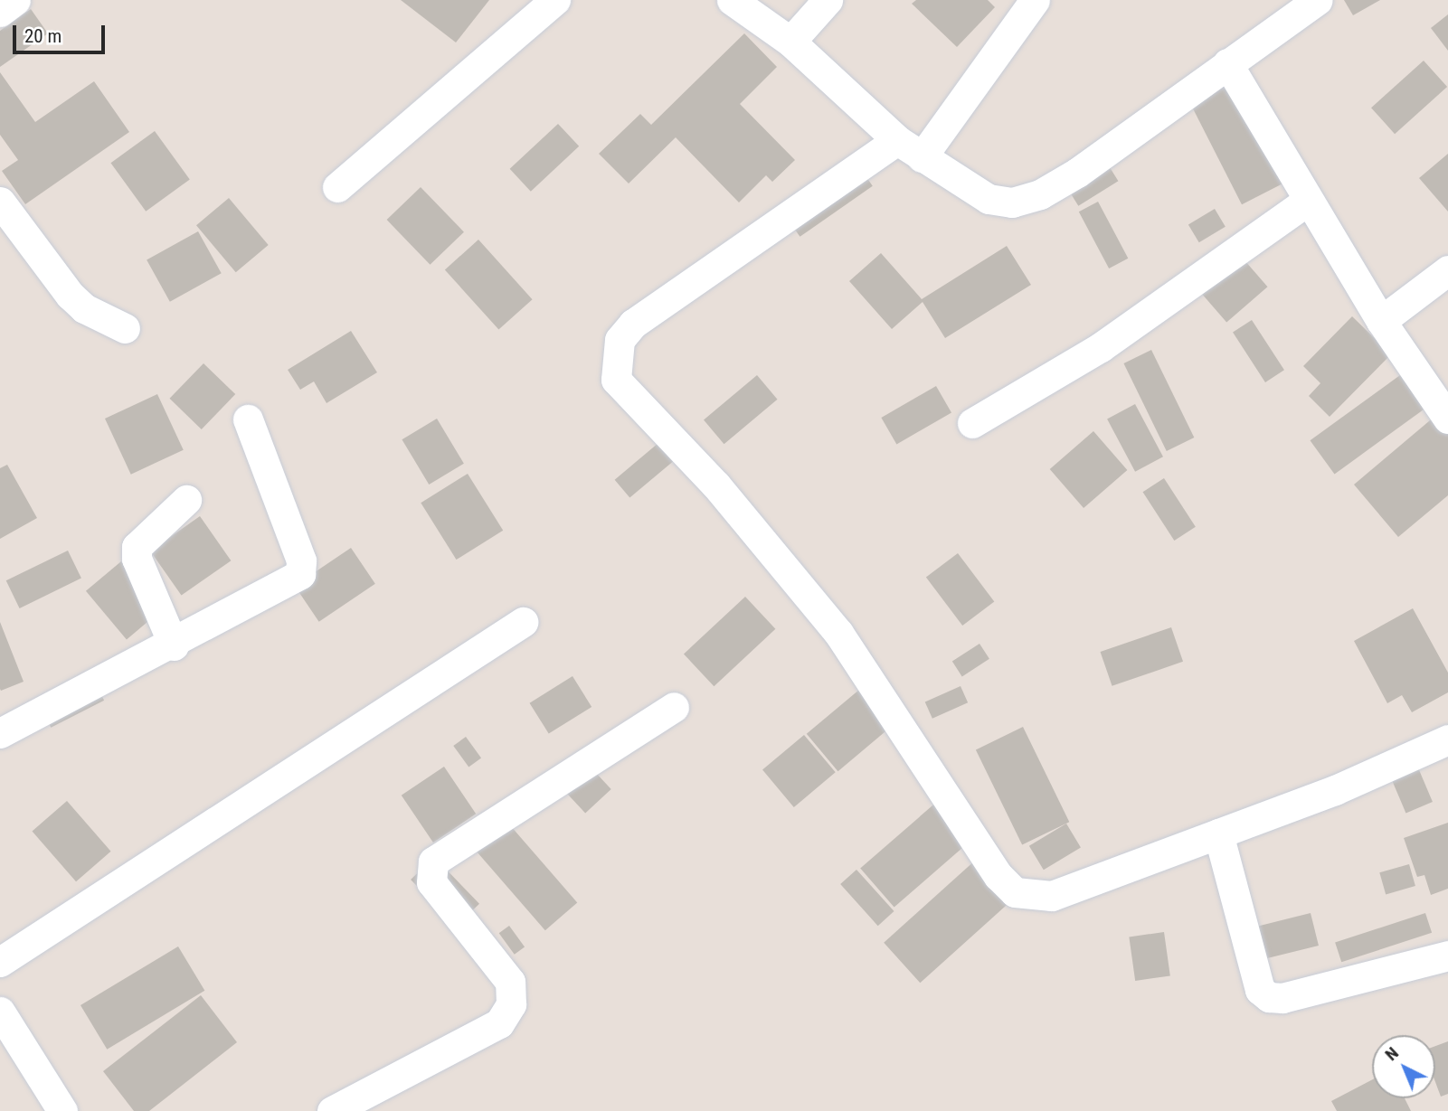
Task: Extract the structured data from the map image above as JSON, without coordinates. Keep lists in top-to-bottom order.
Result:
{
  "scale_bar": "20 m",
  "north": "top left"
}
